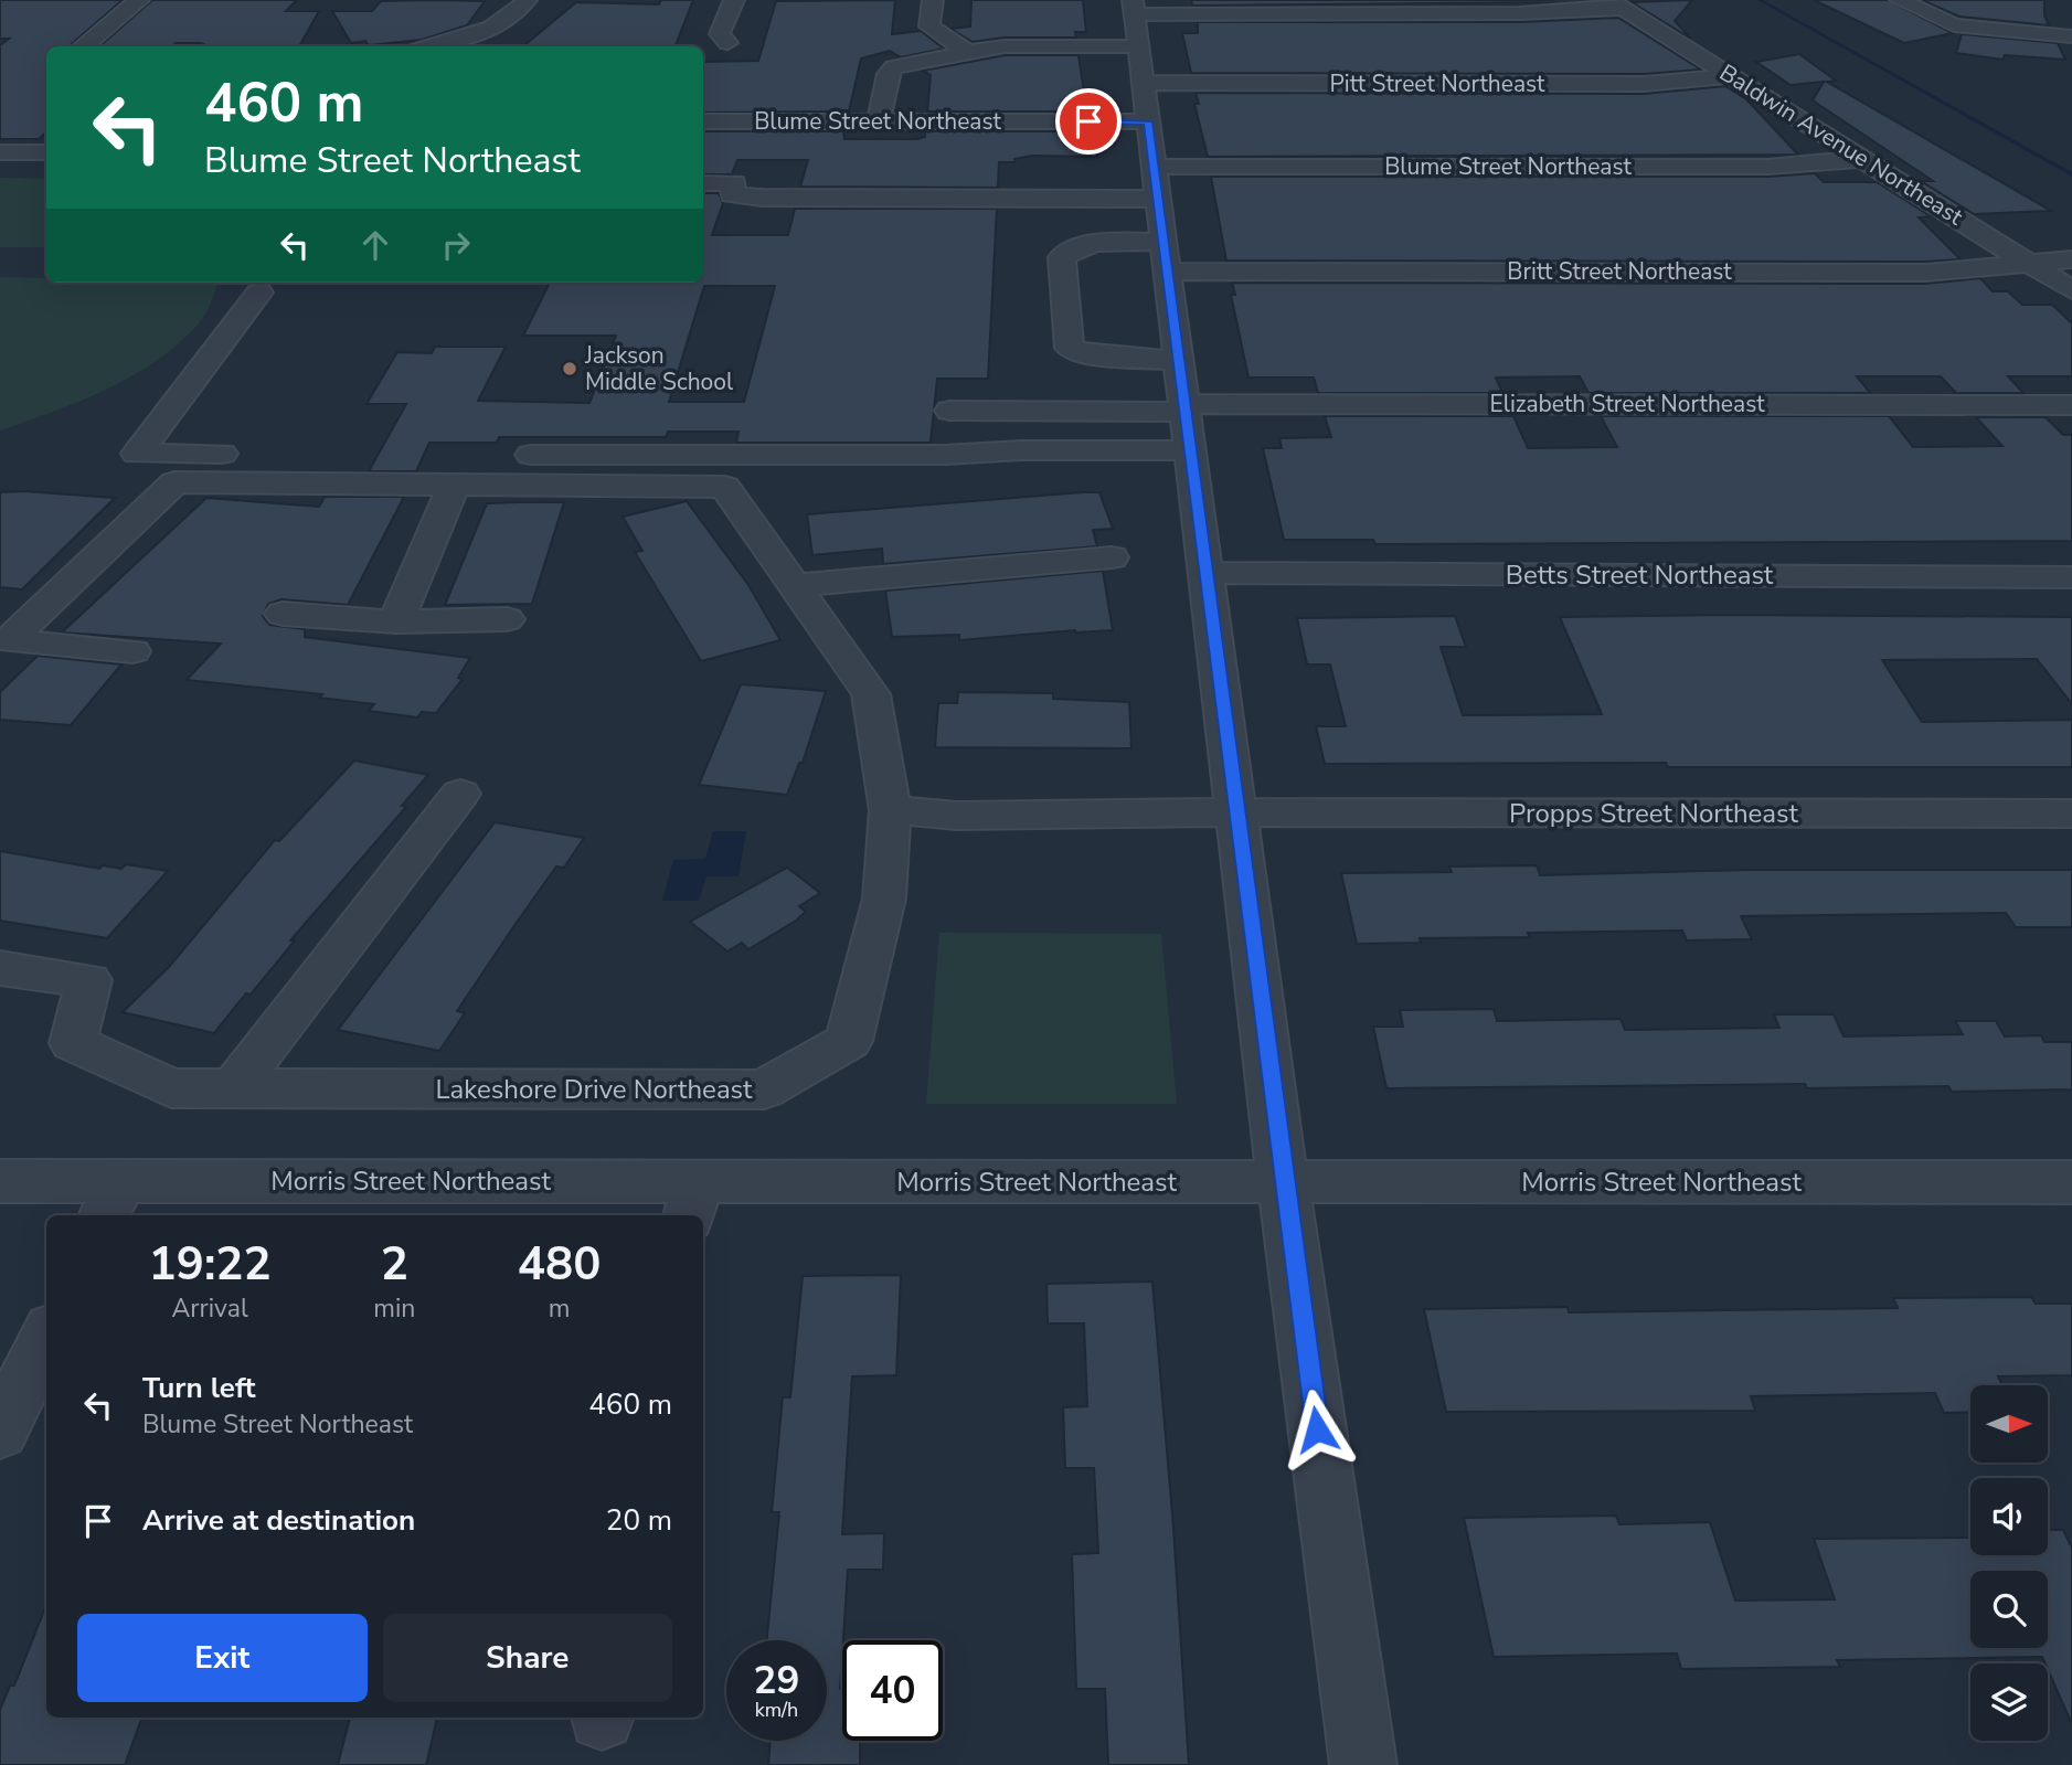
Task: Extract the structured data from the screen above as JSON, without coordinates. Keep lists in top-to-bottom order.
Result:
{
  "streets": {
    "street": [
      "Pitt Street Northeast",
      "Blume Street Northeast",
      "Baldwin Avenue Northeast",
      "Britt Street Northeast",
      "Elizabeth Street Northeast",
      "Betts Street Northeast",
      "Propps Street Northeast",
      "Lakeshore Drive Northeast",
      "Morris Street Northeast"
    ]
  },
  "crossings": [
    ["Pitt Street Northeast", "Baldwin Avenue Northeast"],
    ["Blume Street Northeast", "Baldwin Avenue Northeast"],
    ["Baldwin Avenue Northeast", "Britt Street Northeast"],
    ["Propps Street Northeast", "Lakeshore Drive Northeast"]
  ],
  "places": ["Jackson Middle School"],
  "north": "right",
  "page": {
    "turn": ["460 m", "Blume Street Northeast"],
    "eta": [
      "19:22",
      "Arrival",
      "2",
      "min",
      "480",
      "m"
    ],
    "list": [
      {
        "name": "Turn left",
        "note": "Blume Street Northeast",
        "value": "460 m"
      },
      {
        "name": "Arrive at destination",
        "value": "20 m"
      }
    ],
    "buttons": ["Exit", "Share"],
    "speed": "29 km/h",
    "limit": "40"
  }
}
